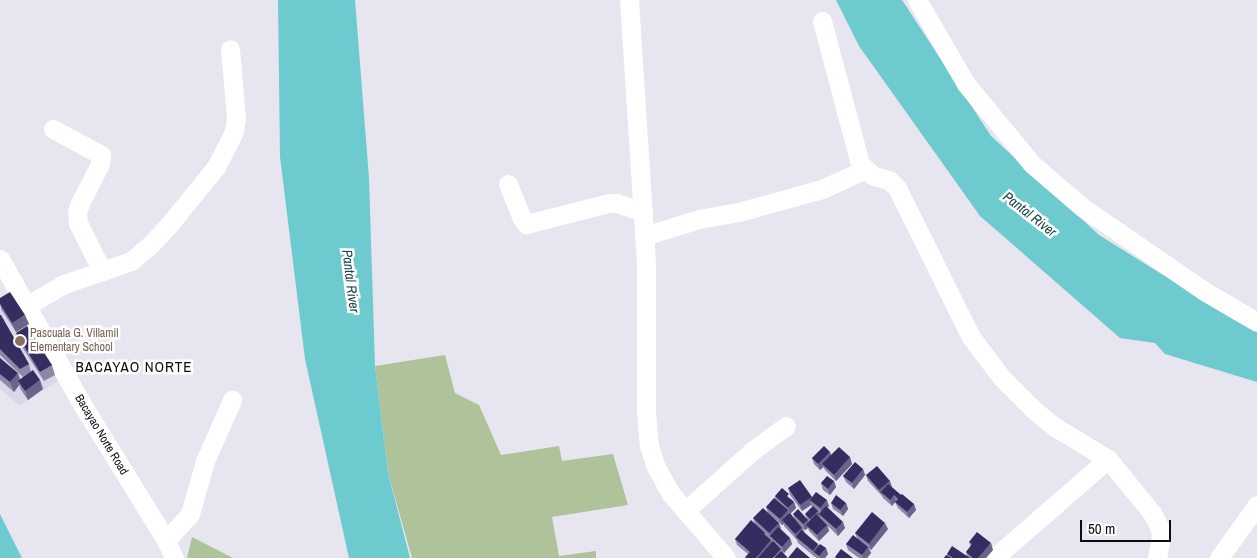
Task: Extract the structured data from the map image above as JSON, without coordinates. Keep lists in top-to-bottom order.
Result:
{
  "streets": {
    "street": ["Bacayao Norte Road"]
  },
  "districts": ["BACAYAO NORTE"],
  "water": ["Pantal River"],
  "places": ["Pascuala G. Villamil Elementary School"],
  "scale_bar": "50 m"
}
